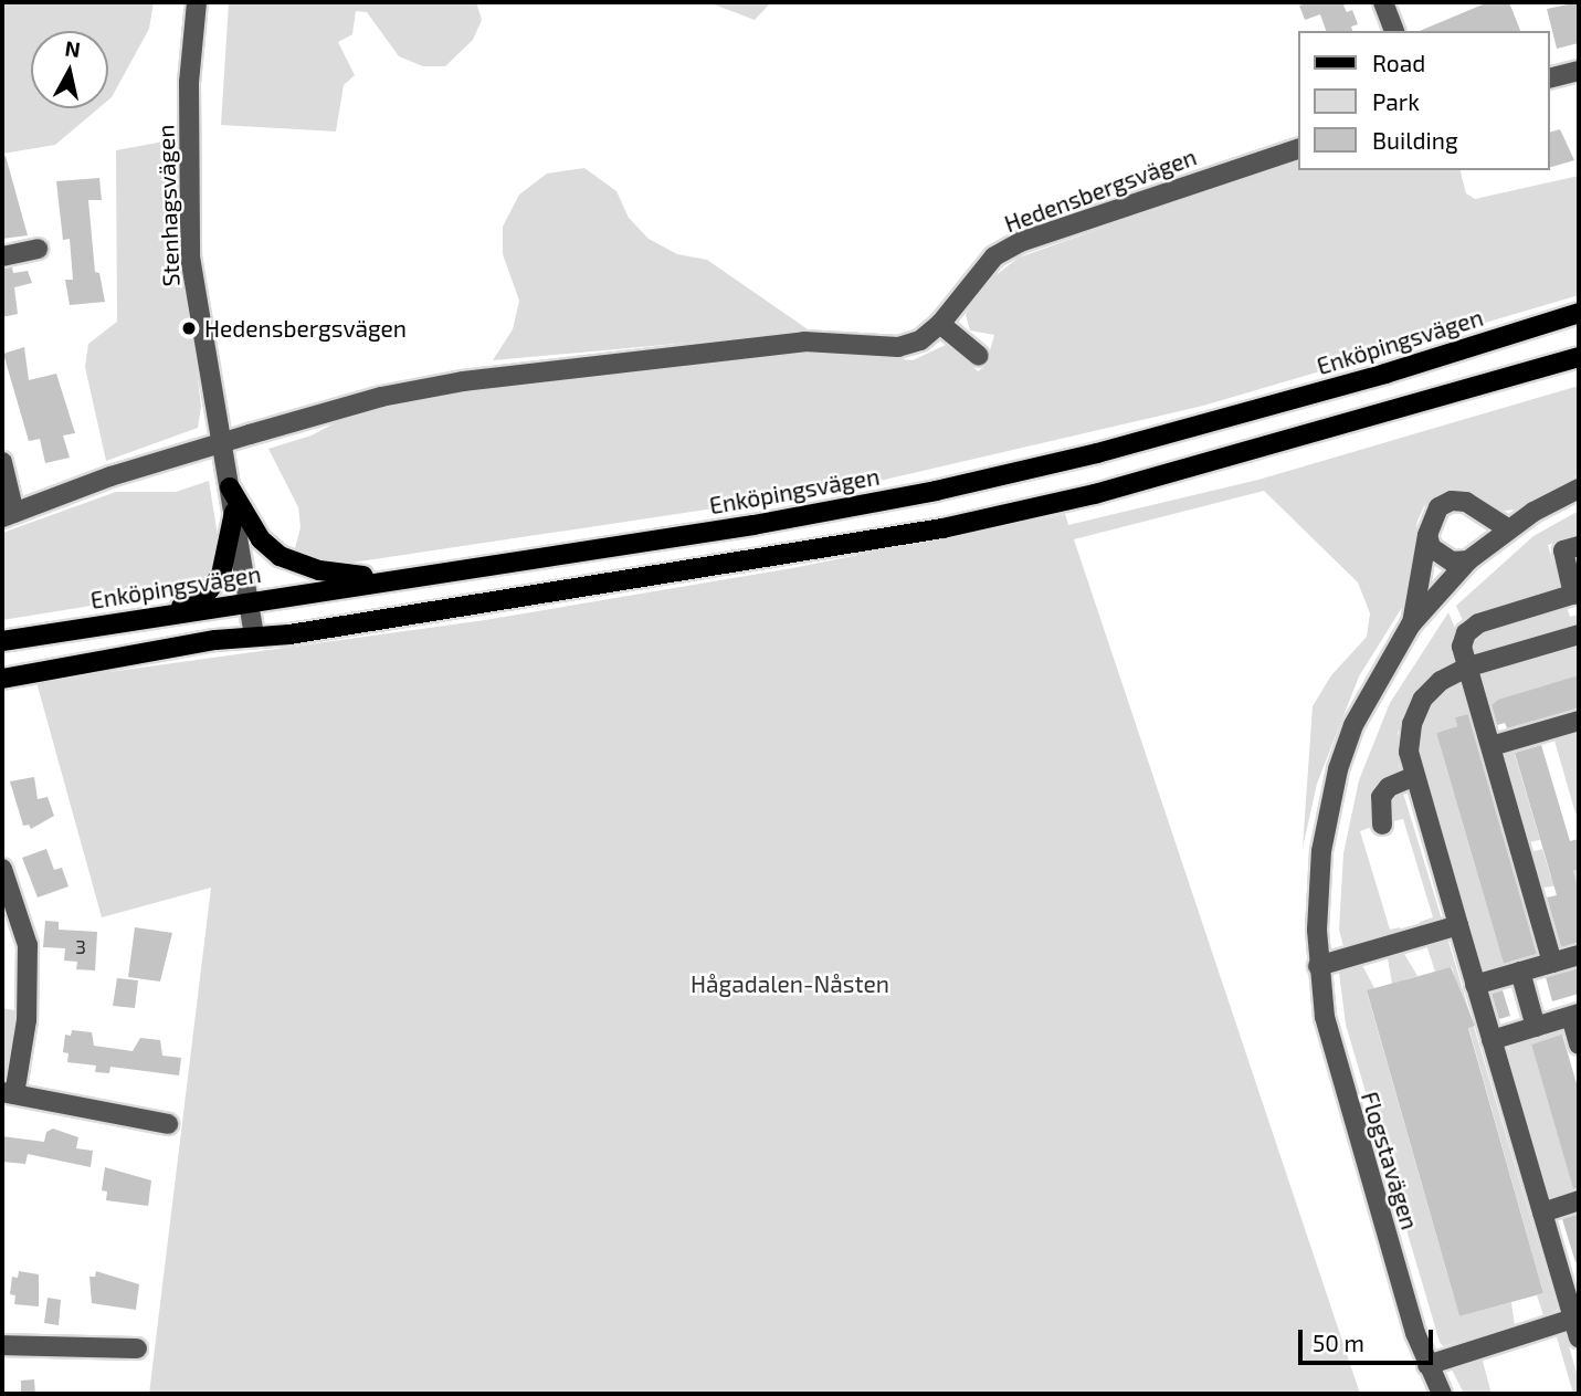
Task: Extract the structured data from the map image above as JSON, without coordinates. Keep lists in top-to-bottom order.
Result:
{
  "streets": {
    "main road": ["Enköpingsvägen"],
    "street": ["Hedensbergsvägen", "Stenhagsvägen", "Flogstavägen"]
  },
  "crossings": [
    ["Hedensbergsvägen", "Stenhagsvägen"],
    ["Stenhagsvägen", "Enköpingsvägen"]
  ],
  "parks": ["Hågadalen-Nåsten"],
  "places": ["Hedensbergsvägen"],
  "house_numbers": ["3"],
  "legend": ["Road", "Park", "Building"],
  "scale_bar": "50 m",
  "north": "top"
}
